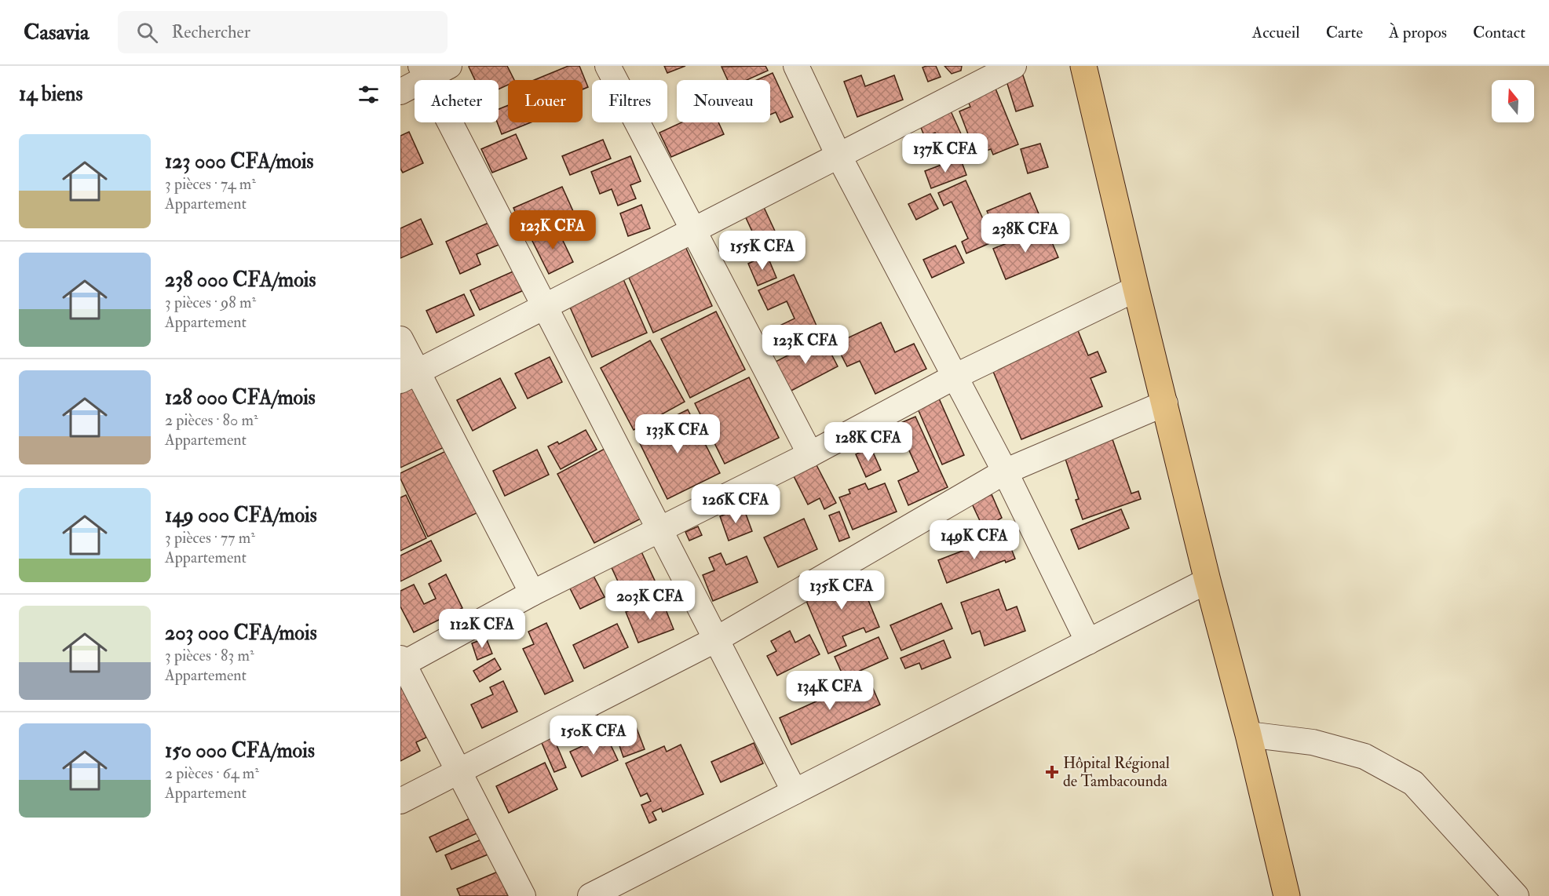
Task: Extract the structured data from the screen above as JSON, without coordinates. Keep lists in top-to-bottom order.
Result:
{
  "places": {
    "health": ["Hôpital Régional de Tambacounda"]
  },
  "north": "top",
  "page": {
    "header": "Casavia",
    "search": "Rechercher",
    "nav": [
      "Accueil",
      "Carte",
      "À propos",
      "Contact"
    ],
    "heading": "14 biens",
    "chip": [
      "Acheter",
      "Louer",
      "Filtres",
      "Nouveau"
    ],
    "list": [
      {
        "name": "123 000 CFA/mois",
        "note": "3 pièces · 74 m² · Appartement"
      },
      {
        "name": "238 000 CFA/mois",
        "note": "3 pièces · 98 m² · Appartement"
      },
      {
        "name": "128 000 CFA/mois",
        "note": "2 pièces · 80 m² · Appartement"
      },
      {
        "name": "149 000 CFA/mois",
        "note": "3 pièces · 77 m² · Appartement"
      },
      {
        "name": "203 000 CFA/mois",
        "note": "3 pièces · 83 m² · Appartement"
      },
      {
        "name": "150 000 CFA/mois",
        "note": "2 pièces · 64 m² · Appartement"
      }
    ],
    "price": [
      "137K CFA",
      "123K CFA",
      "238K CFA",
      "155K CFA",
      "123K CFA",
      "133K CFA",
      "128K CFA",
      "126K CFA",
      "149K CFA",
      "135K CFA",
      "203K CFA",
      "112K CFA",
      "134K CFA",
      "150K CFA"
    ]
  }
}
